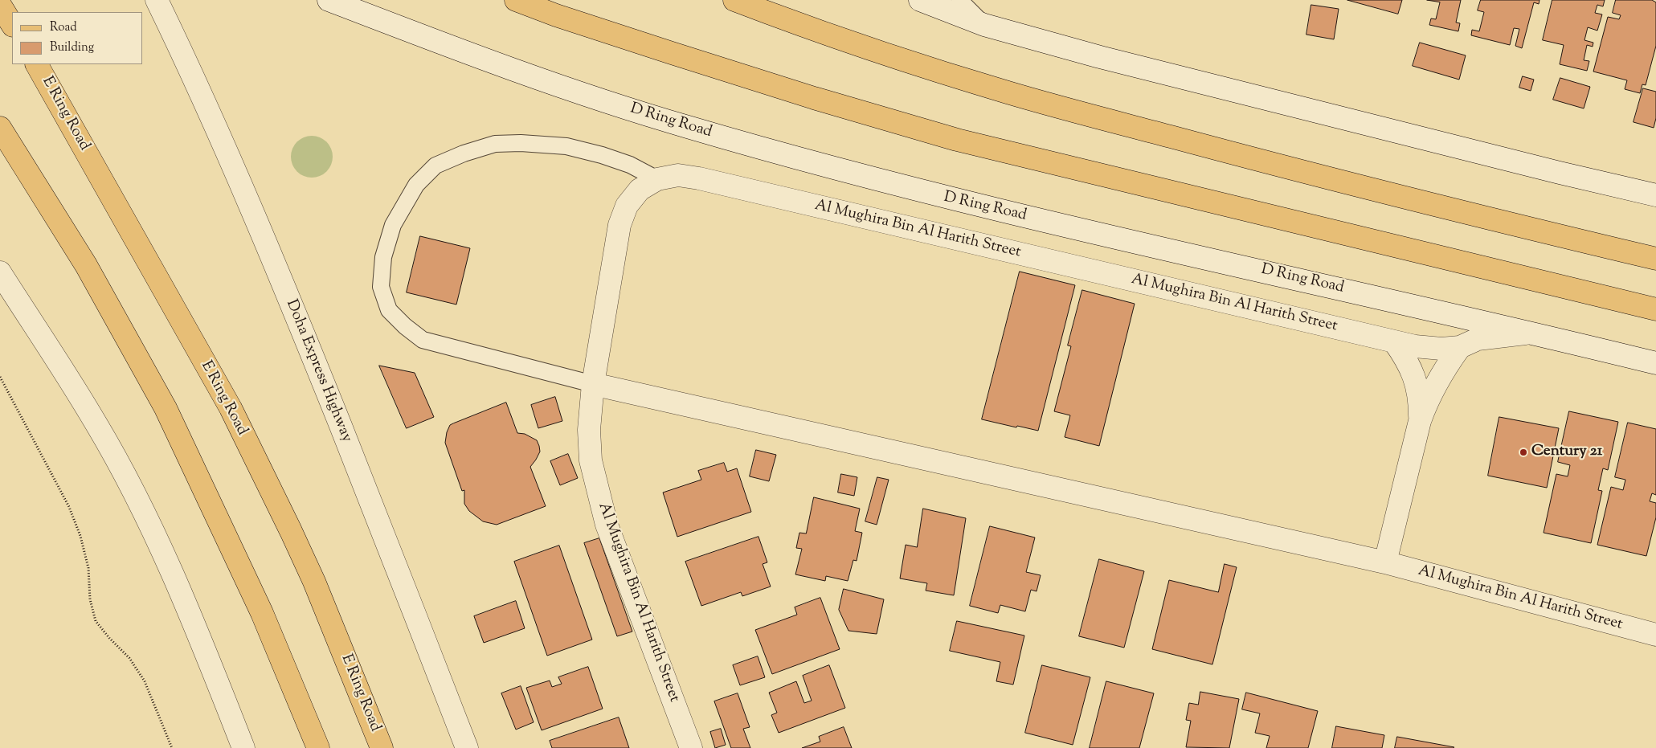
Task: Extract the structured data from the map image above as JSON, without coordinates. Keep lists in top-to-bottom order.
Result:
{
  "streets": {
    "main road": ["E Ring Road"],
    "street": ["D Ring Road", "Al Mughira Bin Al Harith Street", "Doha Express Highway"]
  },
  "crossings": [
    ["D Ring Road", "Al Mughira Bin Al Harith Street"]
  ],
  "places": ["Century 21"],
  "legend": ["Road", "Building"]
}
